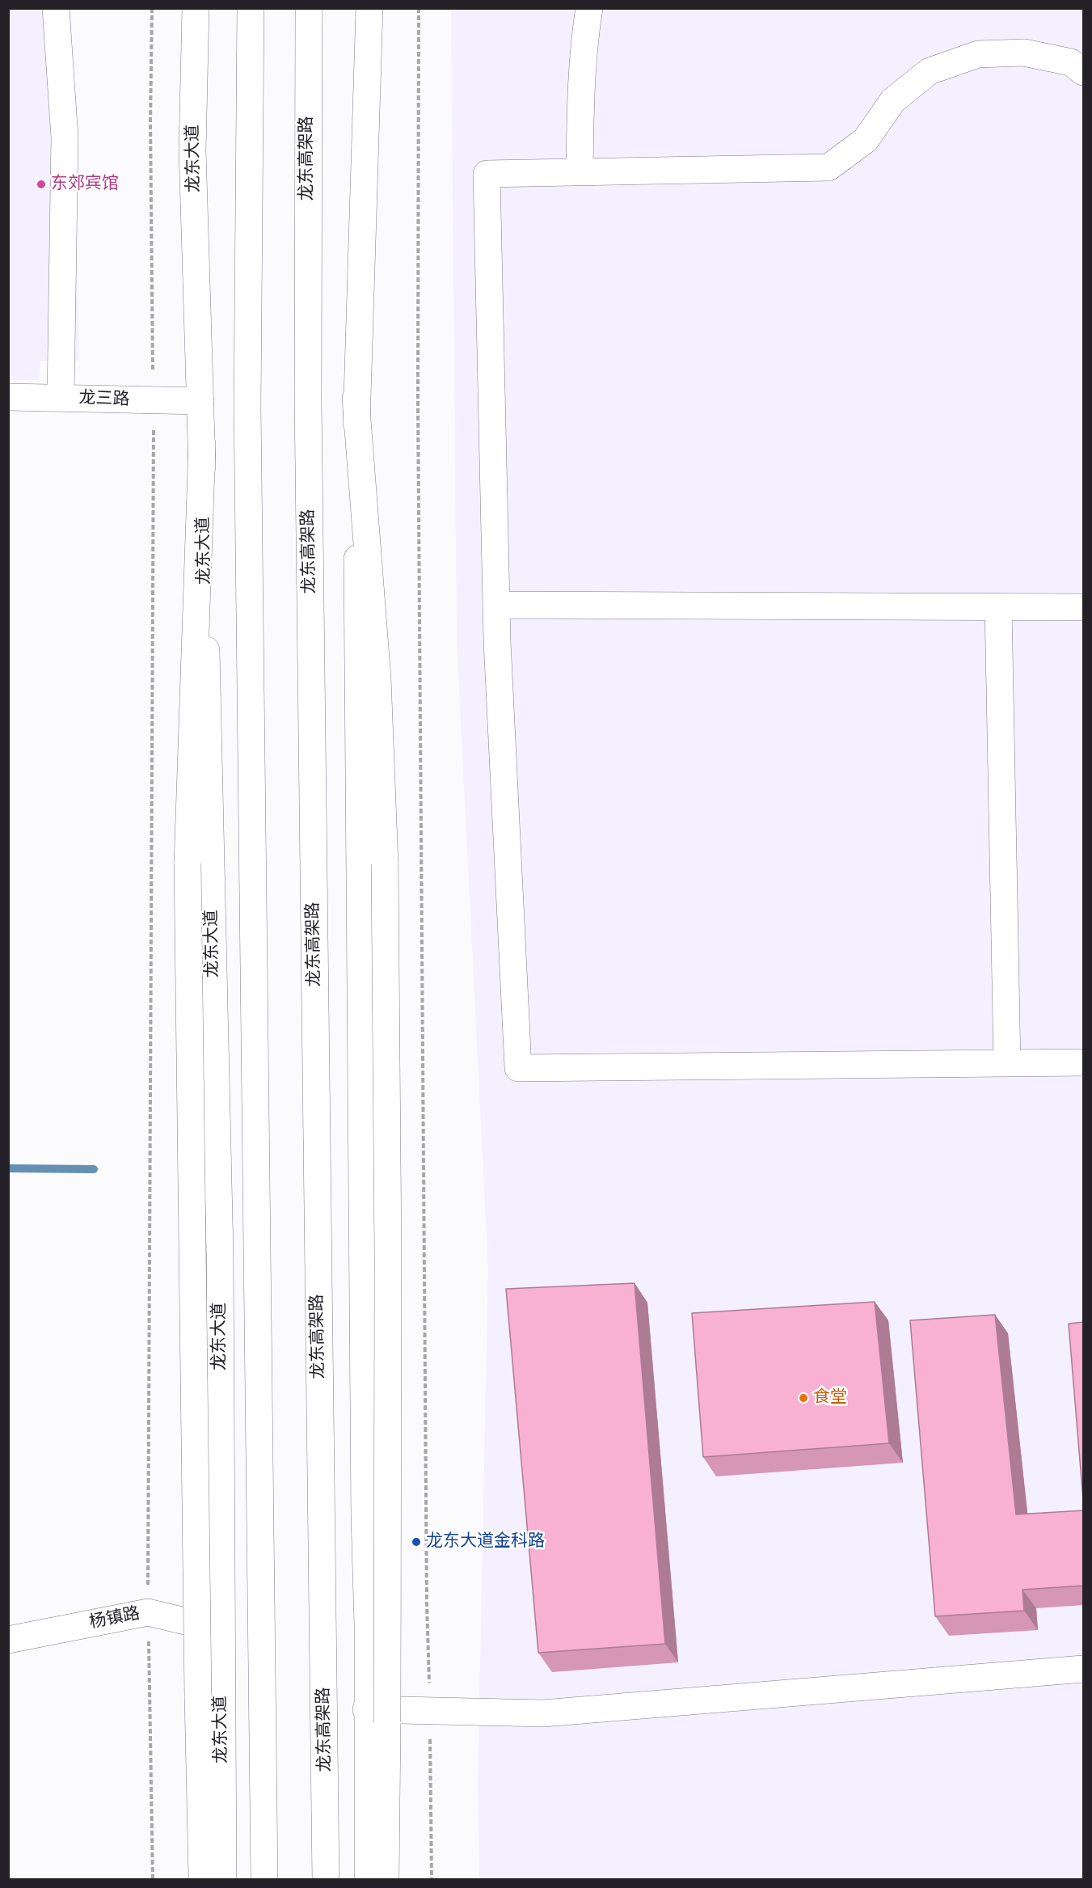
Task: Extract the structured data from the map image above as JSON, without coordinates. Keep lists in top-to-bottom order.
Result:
{
  "streets": {
    "main road": [
      "龙东大道",
      "龙东高架路",
      "龙三路",
      "杨镇路"
    ]
  },
  "crossings": [
    ["龙东大道", "龙三路"],
    ["龙东大道", "杨镇路"]
  ],
  "places": ["东郊宾馆", "食堂", "龙东大道金科路"]
}
